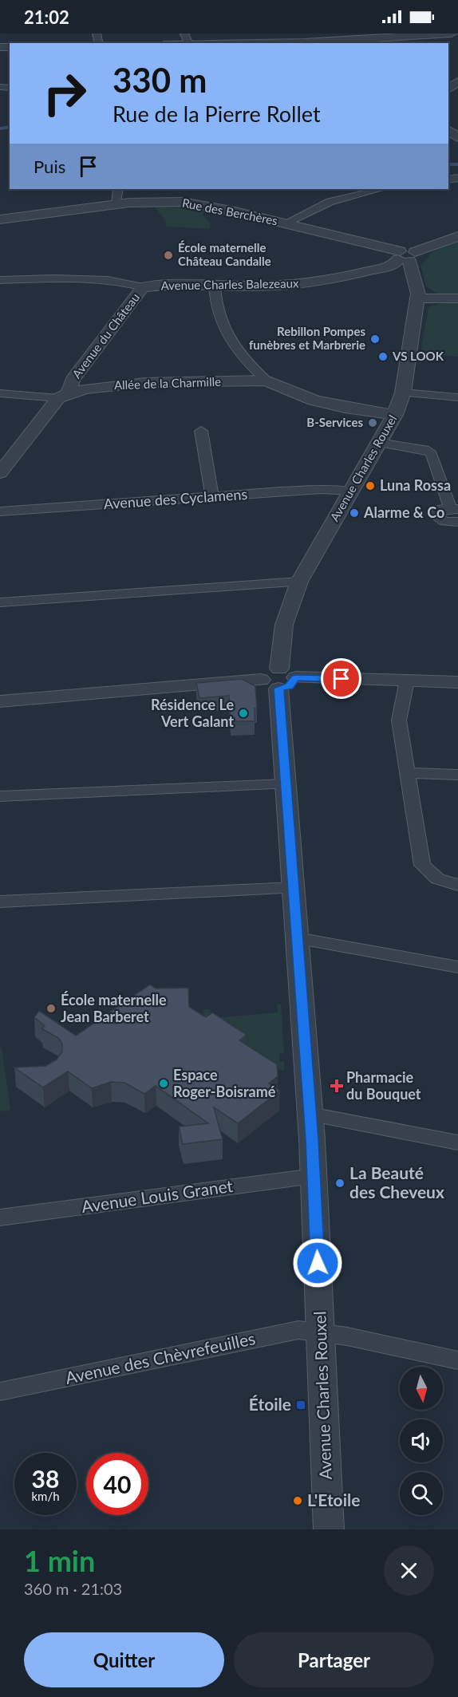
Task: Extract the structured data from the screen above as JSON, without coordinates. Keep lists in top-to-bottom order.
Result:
{
  "streets": {
    "street": [
      "Rue des Berchères",
      "Avenue Charles Balezeaux",
      "Avenue du Château",
      "Allée de la Charmille",
      "Avenue Charles Rouxel",
      "Avenue des Cyclamens",
      "Avenue Louis Granet",
      "Avenue des Chèvrefeuilles"
    ]
  },
  "crossings": [
    ["Rue des Berchères", "Avenue Charles Balezeaux"],
    ["Rue des Berchères", "Avenue Charles Rouxel"],
    ["Avenue Charles Balezeaux", "Avenue du Château"],
    ["Avenue Charles Balezeaux", "Avenue Charles Rouxel"],
    ["Avenue du Château", "Allée de la Charmille"],
    ["Avenue Charles Rouxel", "Avenue des Cyclamens"],
    ["Avenue Charles Rouxel", "Avenue Louis Granet"],
    ["Avenue Charles Rouxel", "Avenue des Chèvrefeuilles"]
  ],
  "places": {
    "other": [
      "École maternelle Château Candalle",
      "Rebillon Pompes funèbres et Marbrerie",
      "VS LOOK",
      "B-Services",
      "Luna Rossa",
      "Alarme & Co",
      "Résidence Le Vert Galant",
      "École maternelle Jean Barberet",
      "Espace Roger-Boisramé",
      "La Beauté des Cheveux",
      "L'Etoile"
    ],
    "health": ["Pharmacie du Bouquet"],
    "transit": ["Étoile"]
  },
  "north": "bottom",
  "page": {
    "status": "21:02",
    "turn": ["330 m", "Rue de la Pierre Rollet"],
    "then": "Puis",
    "speed": "38 km/h",
    "limit": "40",
    "heading": ["1 min", "360 m · 21:03"],
    "buttons": ["Quitter", "Partager"]
  }
}
